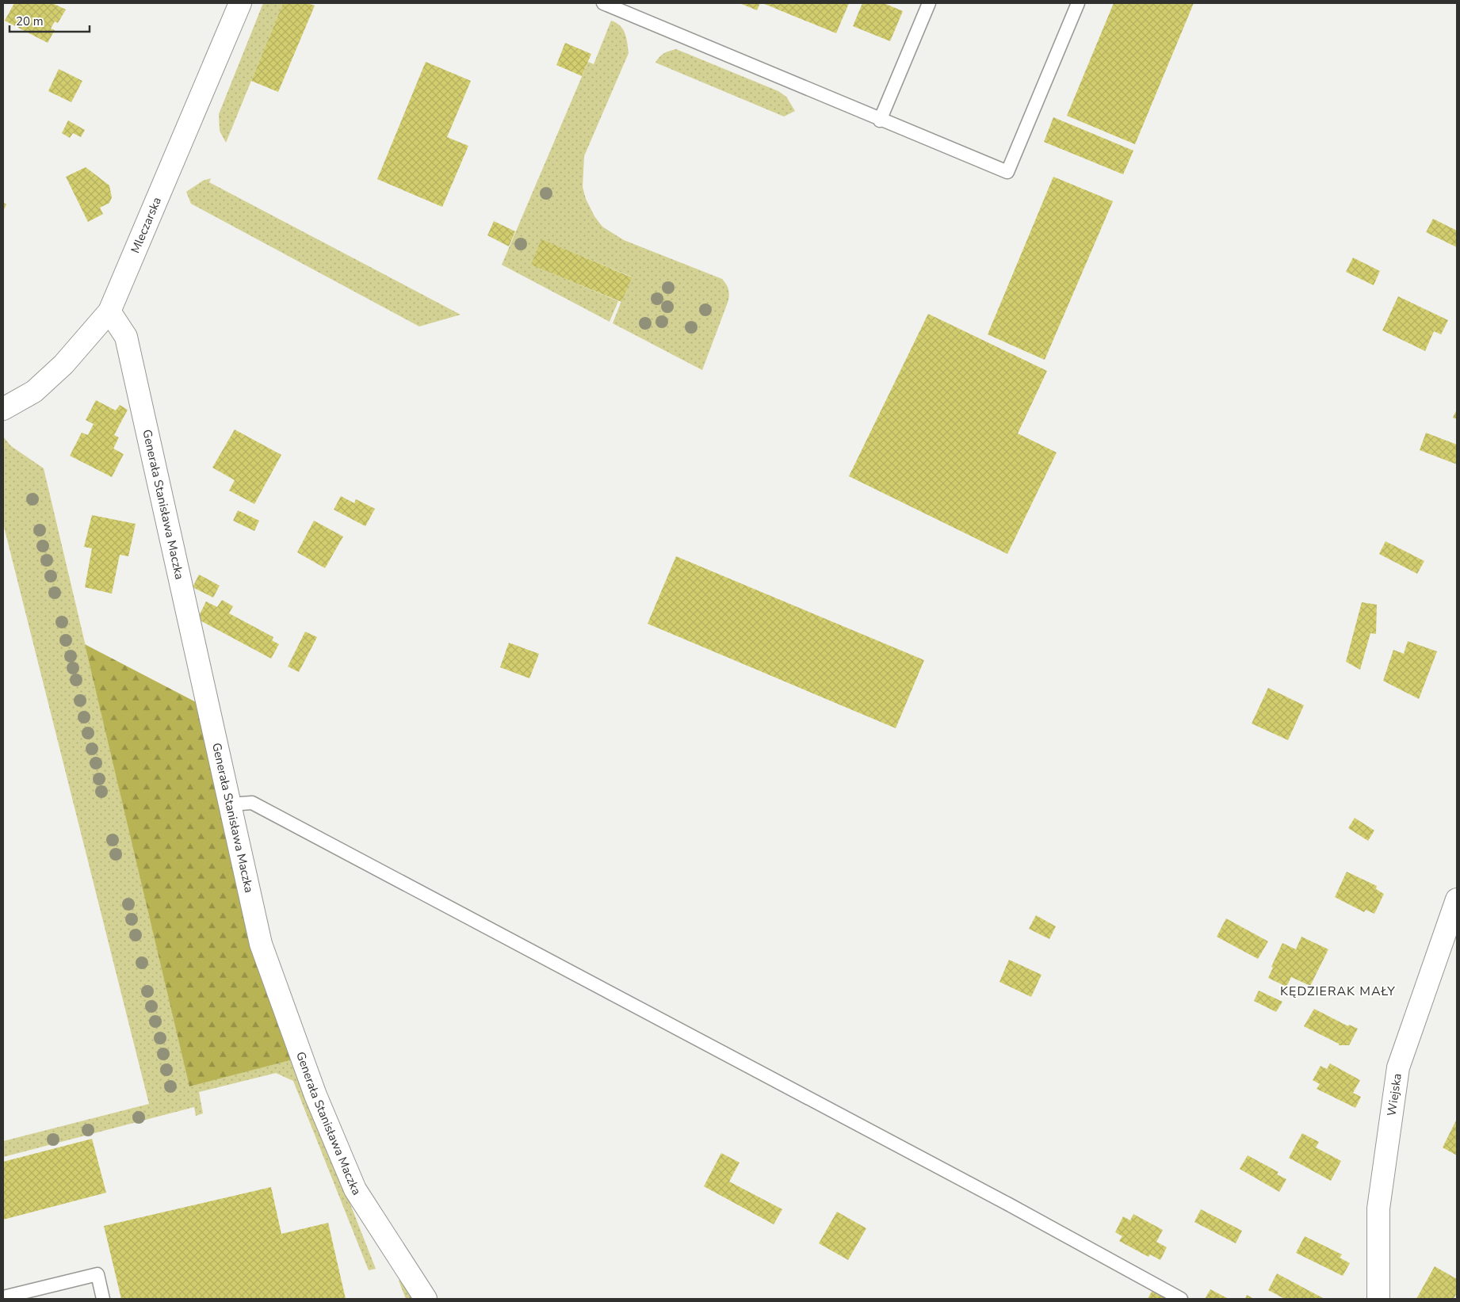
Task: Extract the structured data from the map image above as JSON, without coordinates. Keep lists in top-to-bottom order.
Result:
{
  "streets": {
    "street": ["Mleczarska", "Generała Stanisława Maczka", "Wiejska"]
  },
  "crossings": [
    ["Mleczarska", "Generała Stanisława Maczka"]
  ],
  "districts": ["KĘDZIERAK MAŁY"],
  "scale_bar": "20 m"
}
